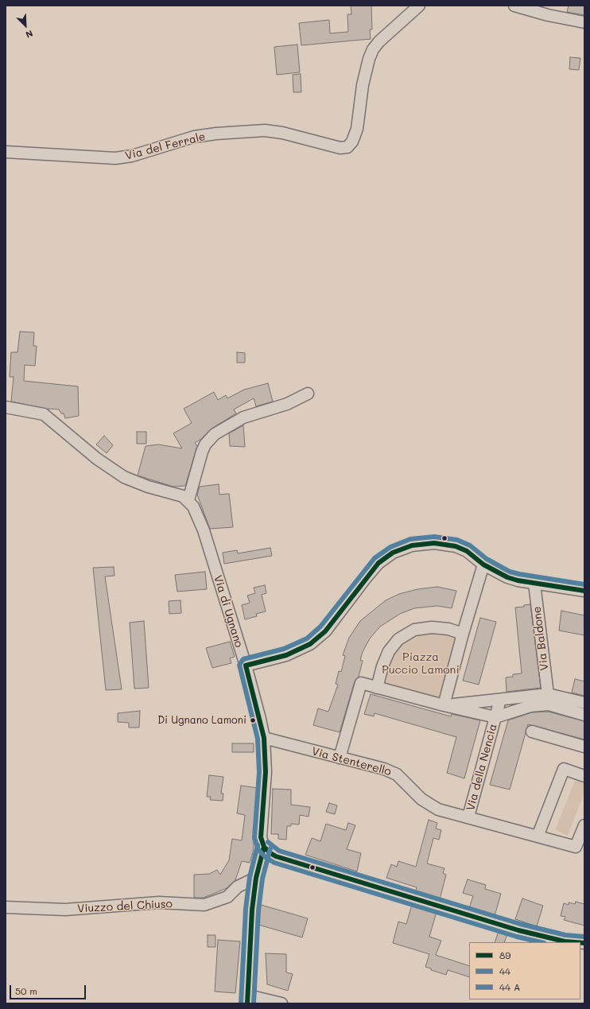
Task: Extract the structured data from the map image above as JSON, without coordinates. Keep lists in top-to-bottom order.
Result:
{
  "streets": {
    "street": [
      "Via del Ferrale",
      "Via di Ugnano",
      "Via Baldone",
      "Via Stenterello",
      "Via della Nencia",
      "Viuzzo del Chiuso"
    ]
  },
  "crossings": [
    ["Via di Ugnano", "Via Stenterello"],
    ["Via Stenterello", "Via della Nencia"]
  ],
  "parks": ["Piazza Puccio Lamoni"],
  "places": ["Di Ugnano Lamoni"],
  "lines": ["transit line 44", "transit line 89"],
  "legend": ["89", "44", "44 A"],
  "scale_bar": "50 m",
  "north": "bottom right"
}
